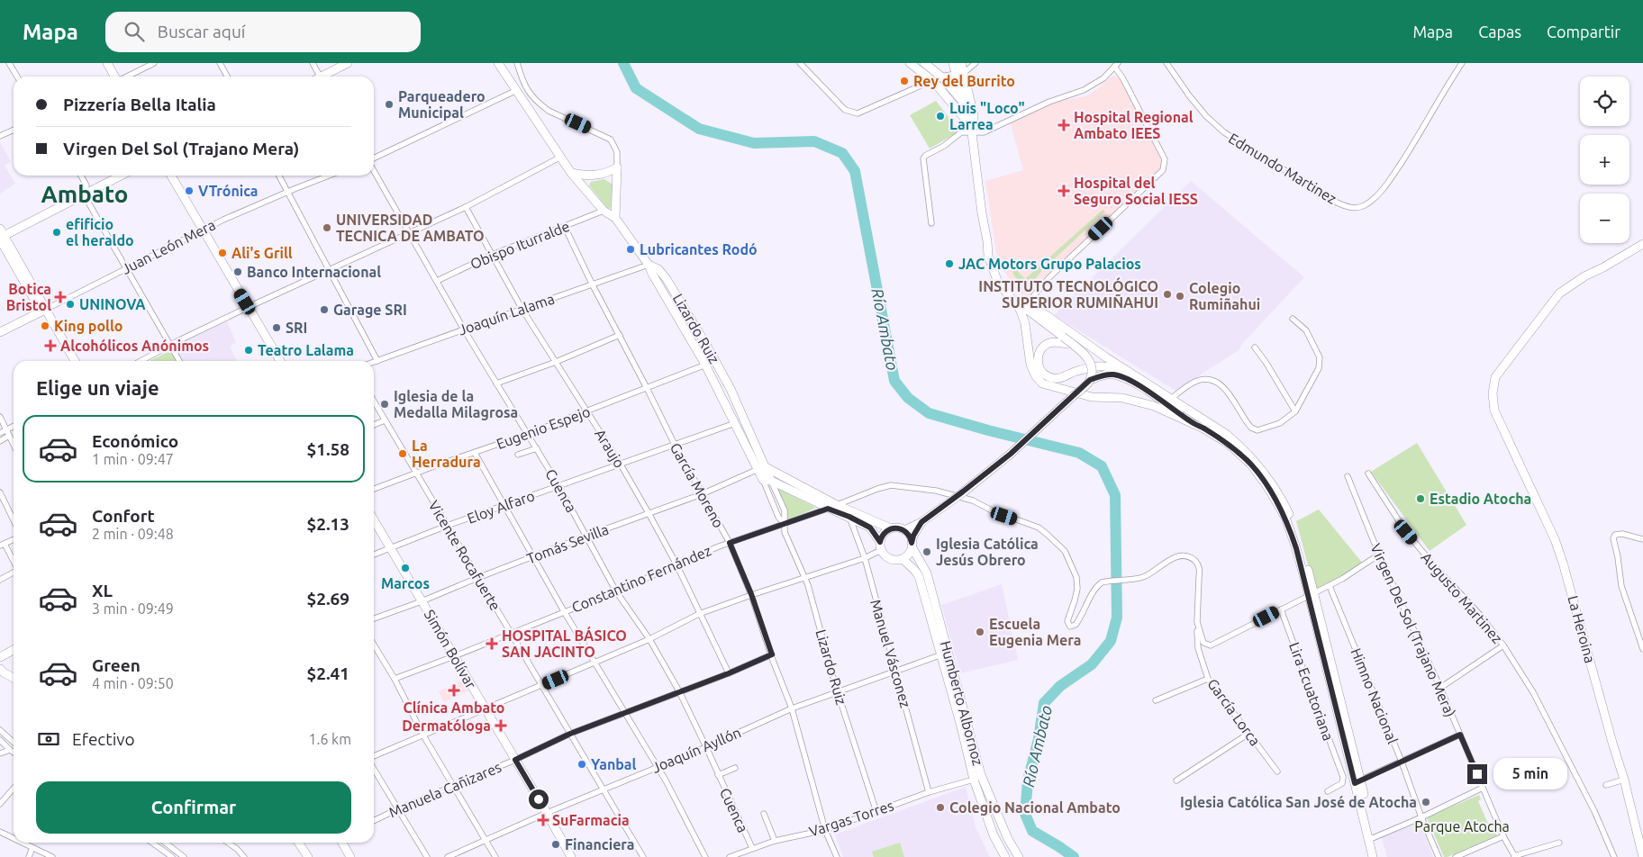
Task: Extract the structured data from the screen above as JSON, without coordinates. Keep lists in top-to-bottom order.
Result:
{
  "streets": {
    "main road": [
      "Juan León Mera",
      "Lizardo Ruiz",
      "La Heroina",
      "Simón Bolívar",
      "Humberto Albornoz"
    ],
    "street": [
      "Edmundo Martinez",
      "Obispo Iturralde",
      "Joaquín Lalama",
      "Eugenio Espejo",
      "Araujo",
      "García Moreno",
      "Cuenca",
      "Eloy Alfaro",
      "Tomás Sevilla",
      "Vicente Rocafuerte",
      "Constantino Fernández",
      "Augusto Martinez",
      "Virgen Del Sol (Trajano Mera)",
      "Manuel Vásconez",
      "Lira Ecuatoriana",
      "Himno Nacional",
      "García Lorca",
      "Joaquín Ayllón",
      "Manuela Cañizares",
      "Vargas Torres"
    ]
  },
  "crossings": [
    ["Obispo Iturralde", "Lizardo Ruiz"],
    ["Obispo Iturralde", "Araujo"],
    ["Obispo Iturralde", "García Moreno"],
    ["Obispo Iturralde", "Cuenca"],
    ["Joaquín Lalama", "Lizardo Ruiz"],
    ["Joaquín Lalama", "Araujo"],
    ["Joaquín Lalama", "García Moreno"],
    ["Joaquín Lalama", "Cuenca"],
    ["Lizardo Ruiz", "Eugenio Espejo"],
    ["Lizardo Ruiz", "Eloy Alfaro"],
    ["Lizardo Ruiz", "Tomás Sevilla"],
    ["Lizardo Ruiz", "Constantino Fernández"],
    ["Lizardo Ruiz", "Joaquín Ayllón"],
    ["Lizardo Ruiz", "Vargas Torres"],
    ["Eugenio Espejo", "Araujo"],
    ["Eugenio Espejo", "García Moreno"],
    ["Eugenio Espejo", "Cuenca"],
    ["Eugenio Espejo", "Vicente Rocafuerte"],
    ["Araujo", "Eloy Alfaro"],
    ["Araujo", "Tomás Sevilla"],
    ["Araujo", "Constantino Fernández"],
    ["Araujo", "Manuela Cañizares"],
    ["García Moreno", "Eloy Alfaro"],
    ["García Moreno", "Tomás Sevilla"],
    ["García Moreno", "Constantino Fernández"],
    ["García Moreno", "Joaquín Ayllón"],
    ["García Moreno", "Manuela Cañizares"],
    ["García Moreno", "Vargas Torres"],
    ["Cuenca", "Eloy Alfaro"],
    ["Cuenca", "Tomás Sevilla"],
    ["Cuenca", "Constantino Fernández"],
    ["Cuenca", "Joaquín Ayllón"],
    ["Cuenca", "Manuela Cañizares"],
    ["Cuenca", "Vargas Torres"],
    ["Eloy Alfaro", "Vicente Rocafuerte"],
    ["Eloy Alfaro", "Simón Bolívar"],
    ["Tomás Sevilla", "Vicente Rocafuerte"],
    ["Tomás Sevilla", "Simón Bolívar"],
    ["Vicente Rocafuerte", "Constantino Fernández"],
    ["Vicente Rocafuerte", "Joaquín Ayllón"],
    ["Vicente Rocafuerte", "Manuela Cañizares"],
    ["Constantino Fernández", "Simón Bolívar"],
    ["Constantino Fernández", "García Lorca"],
    ["Simón Bolívar", "Joaquín Ayllón"],
    ["Simón Bolívar", "Manuela Cañizares"],
    ["Manuel Vásconez", "Joaquín Ayllón"],
    ["Manuel Vásconez", "Vargas Torres"],
    ["Humberto Albornoz", "Joaquín Ayllón"],
    ["Humberto Albornoz", "Vargas Torres"]
  ],
  "districts": ["Ambato"],
  "water": ["Río Ambato"],
  "parks": ["Parque Atocha"],
  "places": {
    "other": [
      "Rey del Burrito",
      "Parqueadero Municipal",
      "Luis \"Loco\" Larrea",
      "VTrónica",
      "UNIVERSIDAD TECNICA DE AMBATO",
      "efificio el heraldo",
      "Lubricantes Rodó",
      "Ali's Grill",
      "JAC Motors Grupo Palacios",
      "Banco Internacional",
      "INSTITUTO TECNOLÓGICO SUPERIOR RUMIÑAHUI",
      "Colegio Rumiñahui",
      "UNINOVA",
      "Garage SRI",
      "King pollo",
      "SRI",
      "Teatro Lalama",
      "Iglesia de la Medalla Milagrosa",
      "La Herradura",
      "Estadio Atocha",
      "Iglesia Católica Jesús Obrero",
      "Marcos",
      "Escuela Eugenia Mera",
      "Yanbal",
      "Iglesia Católica San José de Atocha",
      "Colegio Nacional Ambato",
      "Financiera"
    ],
    "health": [
      "Hospital Regional Ambato IEES",
      "Hospital del Seguro Social IESS",
      "Botica Bristol",
      "Alcohólicos Anónimos",
      "HOSPITAL BÁSICO SAN JACINTO",
      "Clínica Ambato",
      "Dermatóloga",
      "SuFarmacia"
    ]
  },
  "page": {
    "header": "Mapa",
    "search": "Buscar aquí",
    "nav": ["Mapa", "Capas", "Compartir"],
    "map_buttons": ["+", "−"],
    "banner": ["Pizzería Bella Italia", "Virgen Del Sol (Trajano Mera)"],
    "heading": "Elige un viaje",
    "list": [
      {
        "name": "Económico",
        "note": "1 min · 09:47",
        "value": "$1.58"
      },
      {
        "name": "Confort",
        "note": "2 min · 09:48",
        "value": "$2.13"
      },
      {
        "name": "XL",
        "note": "3 min · 09:49",
        "value": "$2.69"
      },
      {
        "name": "Green",
        "note": "4 min · 09:50",
        "value": "$2.41"
      }
    ],
    "pay": ["Efectivo", "1.6 km"],
    "bubble": "5 min",
    "buttons": "Confirmar"
  }
}
